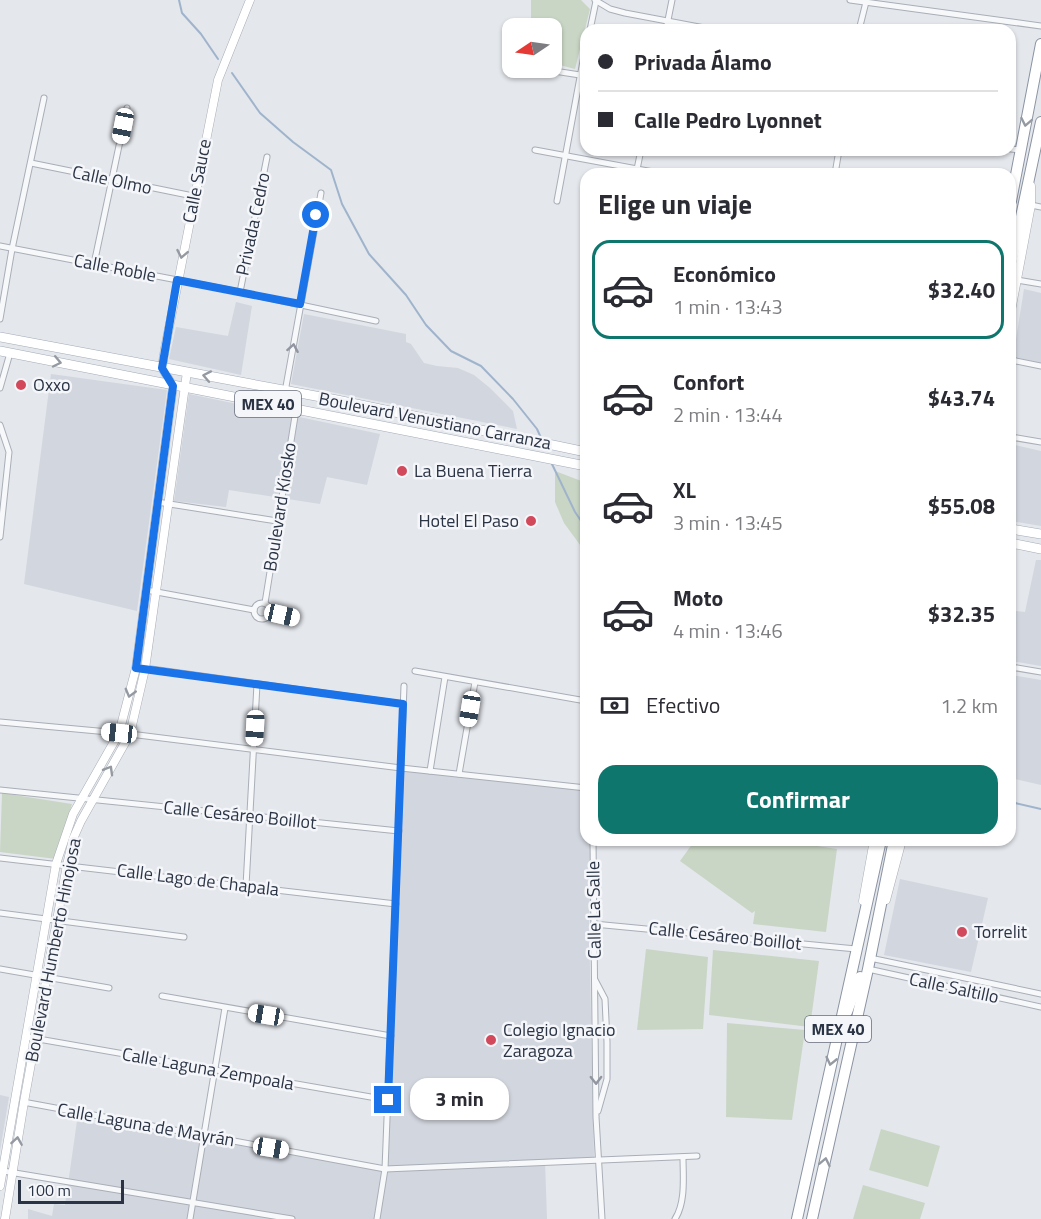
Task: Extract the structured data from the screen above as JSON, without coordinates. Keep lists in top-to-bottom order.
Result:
{
  "streets": {
    "highway": ["MEX 40"],
    "main road": ["Boulevard Venustiano Carranza"],
    "street": [
      "Calle Olmo",
      "Calle Sauce",
      "Privada Cedro",
      "Calle Roble",
      "Boulevard Kiosko",
      "Calle Cesáreo Boillot",
      "Calle Lago de Chapala",
      "Calle La Salle",
      "Boulevard Humberto Hinojosa",
      "Calle Saltillo",
      "Calle Laguna Zempoala",
      "Calle Laguna de Mayrán"
    ]
  },
  "crossings": [
    ["Calle Olmo", "Calle Sauce"],
    ["Calle Sauce", "Calle Roble"],
    ["Calle Sauce", "Boulevard Venustiano Carranza"],
    ["Privada Cedro", "Calle Roble"],
    ["MEX 40", "Calle Cesáreo Boillot"],
    ["MEX 40", "Calle Saltillo"],
    ["Boulevard Venustiano Carranza", "Boulevard Kiosko"],
    ["Boulevard Venustiano Carranza", "Boulevard Humberto Hinojosa"],
    ["Calle Cesáreo Boillot", "Calle La Salle"],
    ["Calle Cesáreo Boillot", "Boulevard Humberto Hinojosa"],
    ["Calle Lago de Chapala", "Boulevard Humberto Hinojosa"],
    ["Calle La Salle", "Calle Laguna de Mayrán"],
    ["Boulevard Humberto Hinojosa", "Calle Laguna Zempoala"],
    ["Boulevard Humberto Hinojosa", "Calle Laguna de Mayrán"]
  ],
  "places": [
    "Oxxo",
    "La Buena Tierra",
    "Hotel El Paso",
    "Torrelit",
    "Colegio Ignacio Zaragoza"
  ],
  "scale_bar": "100 m",
  "north": "left",
  "page": {
    "banner": ["Privada Álamo", "Calle Pedro Lyonnet"],
    "heading": "Elige un viaje",
    "list": [
      {
        "name": "Económico",
        "note": "1 min · 13:43",
        "value": "$32.40"
      },
      {
        "name": "Confort",
        "note": "2 min · 13:44",
        "value": "$43.74"
      },
      {
        "name": "XL",
        "note": "3 min · 13:45",
        "value": "$55.08"
      },
      {
        "name": "Moto",
        "note": "4 min · 13:46",
        "value": "$32.35"
      }
    ],
    "pay": ["Efectivo", "1.2 km"],
    "buttons": "Confirmar",
    "bubble": "3 min",
    "scale": "100 m"
  }
}
